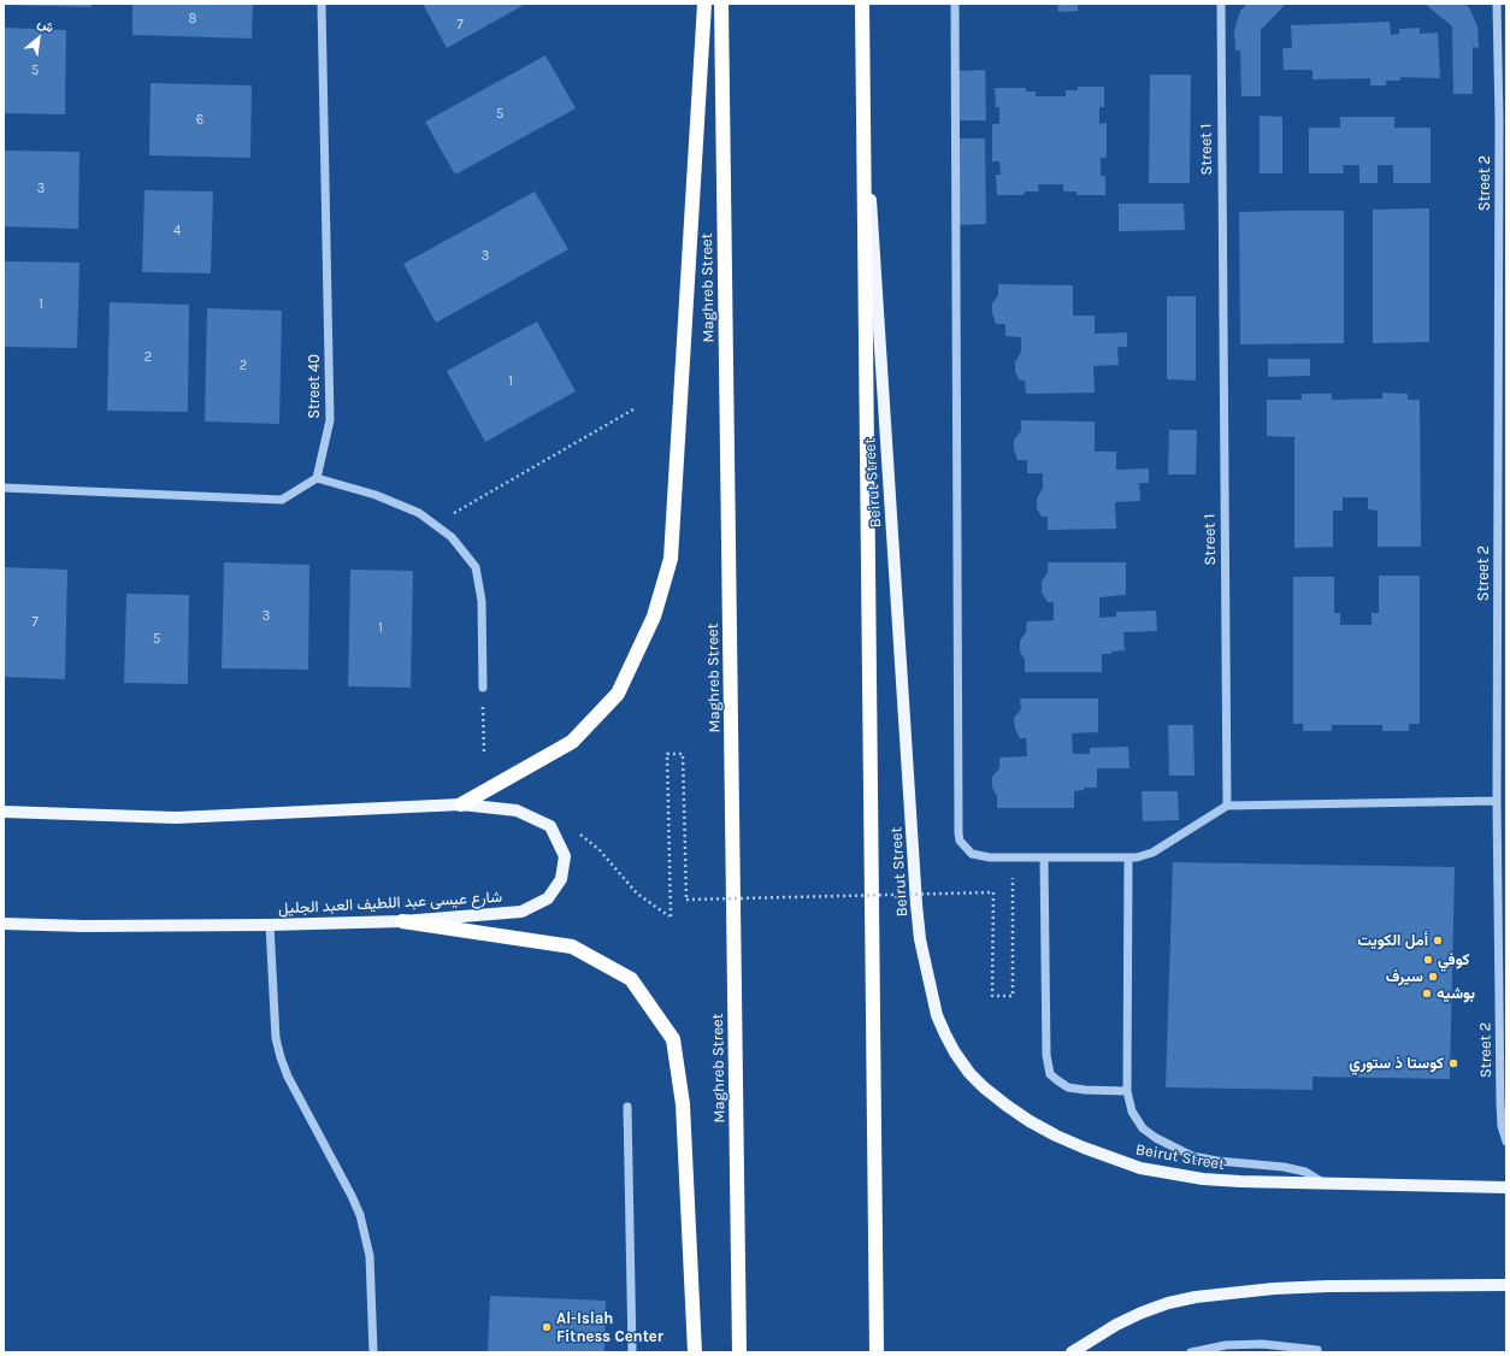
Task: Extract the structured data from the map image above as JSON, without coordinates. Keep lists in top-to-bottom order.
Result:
{
  "streets": {
    "highway": ["Maghreb Street"],
    "main road": ["Beirut Street", "شارع عيسى عبد اللطيف العبد الجليل"],
    "street": ["Street 1", "Street 2", "Street 40"]
  },
  "places": [
    "أمل الكويت",
    "كوفي",
    "سيرف",
    "بوشيه",
    "كوستا ذ ستوري",
    "Al-Islah Fitness Center"
  ],
  "house_numbers": [
    "8",
    "7",
    "5",
    "5",
    "6",
    "3",
    "4",
    "3",
    "1",
    "2",
    "2",
    "1",
    "3",
    "7",
    "1",
    "5"
  ],
  "north": "top right"
}
